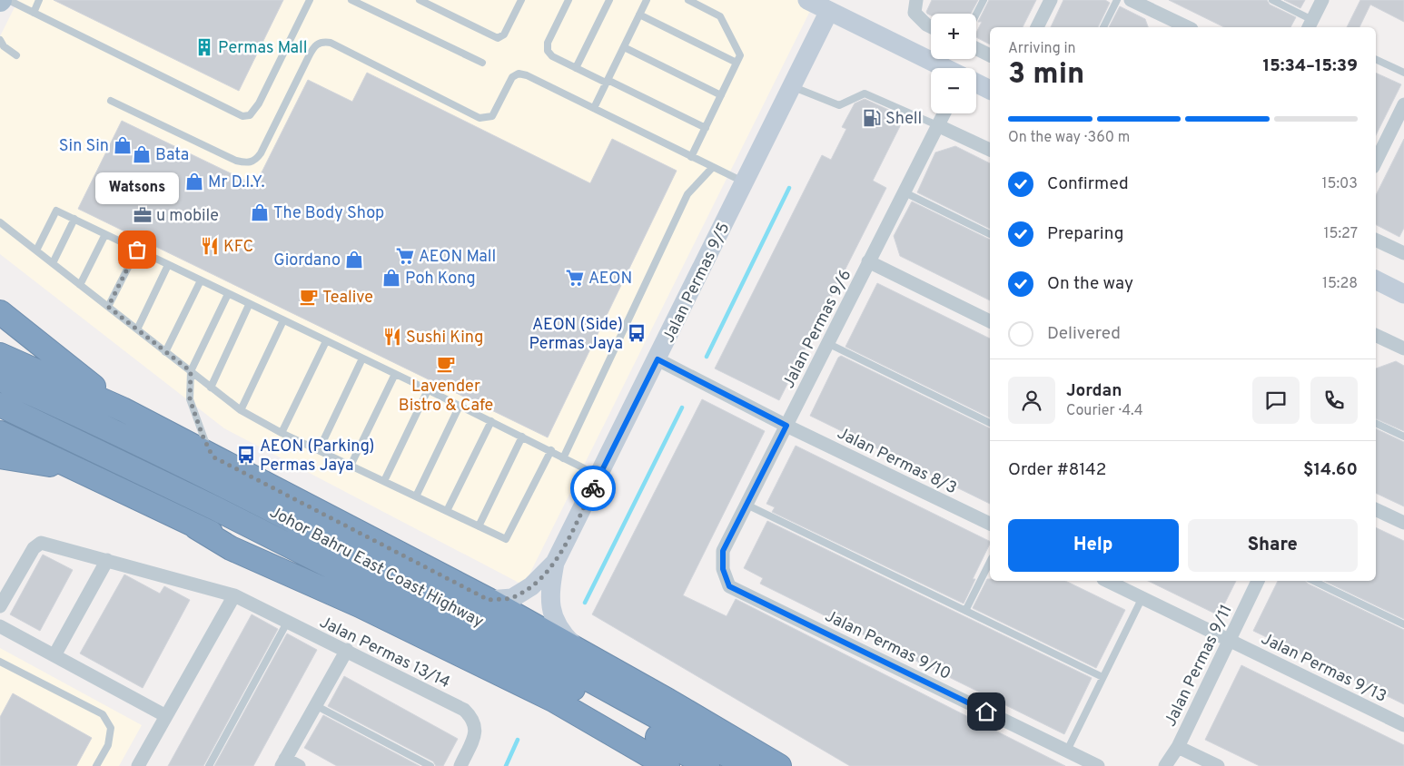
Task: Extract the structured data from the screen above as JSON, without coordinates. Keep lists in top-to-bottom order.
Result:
{
  "streets": {
    "highway": ["Johor Bahru East Coast Highway"],
    "street": [
      "Jalan Permas 9/5",
      "Jalan Permas 9/6",
      "Jalan Permas 8/3",
      "Jalan Permas 9/10",
      "Jalan Permas 13/14",
      "Jalan Permas 9/11",
      "Jalan Permas 9/13"
    ]
  },
  "crossings": [
    ["Jalan Permas 9/5", "Jalan Permas 8/3"],
    ["Jalan Permas 9/6", "Jalan Permas 8/3"],
    ["Jalan Permas 9/6", "Jalan Permas 9/10"],
    ["Jalan Permas 9/11", "Jalan Permas 9/13"]
  ],
  "places": {
    "building": ["Permas Mall"],
    "fuel station": ["Shell"],
    "shop": [
      "Sin Sin",
      "Bata",
      "Mr D.I.Y.",
      "The Body Shop",
      "Giordano",
      "Poh Kong"
    ],
    "office": ["u mobile"],
    "restaurant": ["KFC", "Sushi King"],
    "other": ["Watsons"],
    "supermarket": ["AEON Mall", "AEON"],
    "cafe": ["Tealive", "Lavender Bistro & Cafe"],
    "bus stop": ["AEON (Side) Permas Jaya", "AEON (Parking) Permas Jaya"]
  },
  "page": {
    "map_buttons": ["+", "−"],
    "heading": ["3 min", "Arriving in", "15:34–15:39"],
    "panel": [
      "Jordan",
      "Courier · 4.4",
      "Order #8142",
      "$14.60"
    ],
    "bar": "On the way · 360 m",
    "list": [
      ["Confirmed", "15:03"],
      ["Preparing", "15:27"],
      ["On the way", "15:28"],
      "Delivered"
    ],
    "bubble": "Watsons",
    "buttons": ["Help", "Share"]
  }
}
